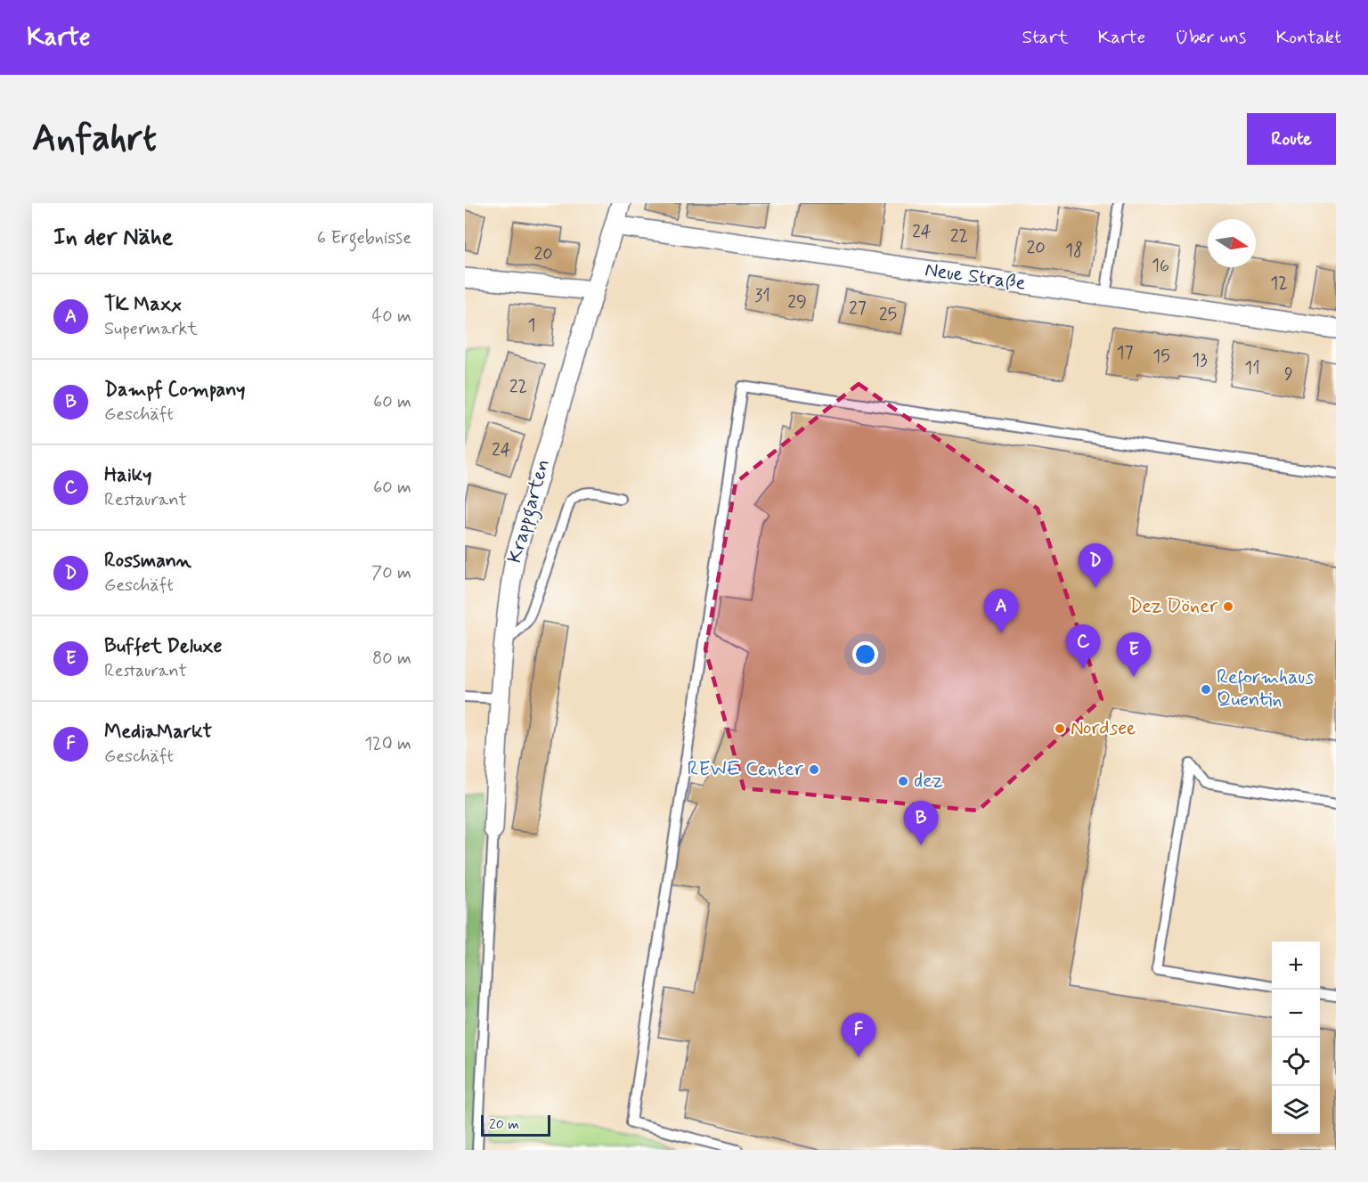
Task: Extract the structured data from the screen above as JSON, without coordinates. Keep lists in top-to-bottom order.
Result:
{
  "streets": {
    "street": ["Neue Straße", "Krappgarten"]
  },
  "crossings": [
    ["Neue Straße", "Krappgarten"]
  ],
  "places": [
    "Dez Döner",
    "Reformhaus Quentin",
    "Nordsee",
    "REWE Center",
    "dez"
  ],
  "house_numbers": [
    "24",
    "22",
    "20",
    "18",
    "20",
    "16",
    "12",
    "31",
    "29",
    "27",
    "25",
    "1",
    "17",
    "15",
    "13",
    "11",
    "9",
    "22",
    "24"
  ],
  "scale_bar": "20 m",
  "north": "right",
  "page": {
    "header": "Karte",
    "nav": [
      "Start",
      "Karte",
      "Über uns",
      "Kontakt"
    ],
    "buttons": "Route",
    "title": "Anfahrt",
    "heading": ["In der Nähe", "6 Ergebnisse"],
    "list": [
      {
        "mark": "A",
        "name": "TK Maxx",
        "note": "Supermarkt",
        "value": "40 m"
      },
      {
        "mark": "B",
        "name": "Dampf Company",
        "note": "Geschäft",
        "value": "60 m"
      },
      {
        "mark": "C",
        "name": "Haiky",
        "note": "Restaurant",
        "value": "60 m"
      },
      {
        "mark": "D",
        "name": "Rossmann",
        "note": "Geschäft",
        "value": "70 m"
      },
      {
        "mark": "E",
        "name": "Buffet Deluxe",
        "note": "Restaurant",
        "value": "80 m"
      },
      {
        "mark": "F",
        "name": "MediaMarkt",
        "note": "Geschäft",
        "value": "120 m"
      }
    ],
    "pins": [
      "D",
      "A",
      "C",
      "E",
      "B",
      "F"
    ],
    "map_buttons": ["+", "−"],
    "scale": "20 m"
  }
}
